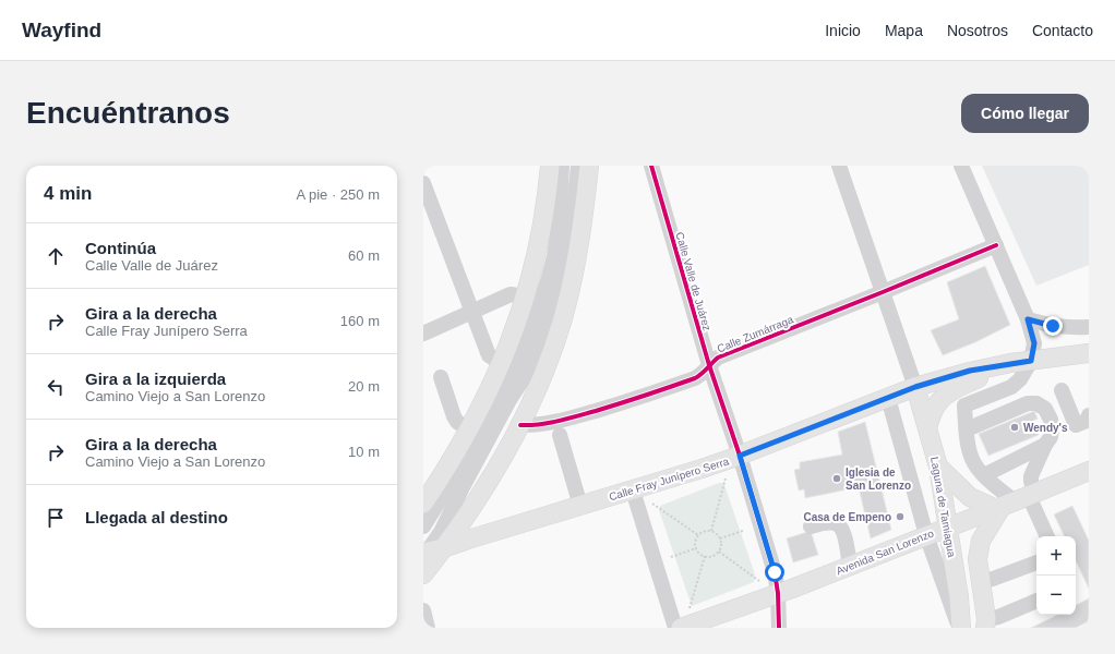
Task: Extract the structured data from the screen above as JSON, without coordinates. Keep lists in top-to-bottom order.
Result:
{
  "streets": {
    "main road": ["Calle Fray Junípero Serra", "Laguna de Tamiagua", "Avenida San Lorenzo"],
    "street": ["Calle Valle de Juárez", "Calle Zumárraga"]
  },
  "crossings": [
    ["Calle Valle de Juárez", "Calle Zumárraga"],
    ["Calle Valle de Juárez", "Calle Fray Junípero Serra"],
    ["Calle Valle de Juárez", "Avenida San Lorenzo"],
    ["Calle Fray Junípero Serra", "Laguna de Tamiagua"],
    ["Laguna de Tamiagua", "Avenida San Lorenzo"]
  ],
  "places": ["Wendy's", "Iglesia de San Lorenzo", "Casa de Empeno"],
  "page": {
    "header": "Wayfind",
    "nav": [
      "Inicio",
      "Mapa",
      "Nosotros",
      "Contacto"
    ],
    "buttons": "Cómo llegar",
    "title": "Encuéntranos",
    "heading": ["4 min", "A pie · 250 m"],
    "list": [
      ["Continúa", "Calle Valle de Juárez", "60 m"],
      ["Gira a la derecha", "Calle Fray Junípero Serra", "160 m"],
      ["Gira a la izquierda", "Camino Viejo a San Lorenzo", "20 m"],
      ["Gira a la derecha", "Camino Viejo a San Lorenzo", "10 m"],
      "Llegada al destino"
    ],
    "map_buttons": ["+", "−"]
  }
}
